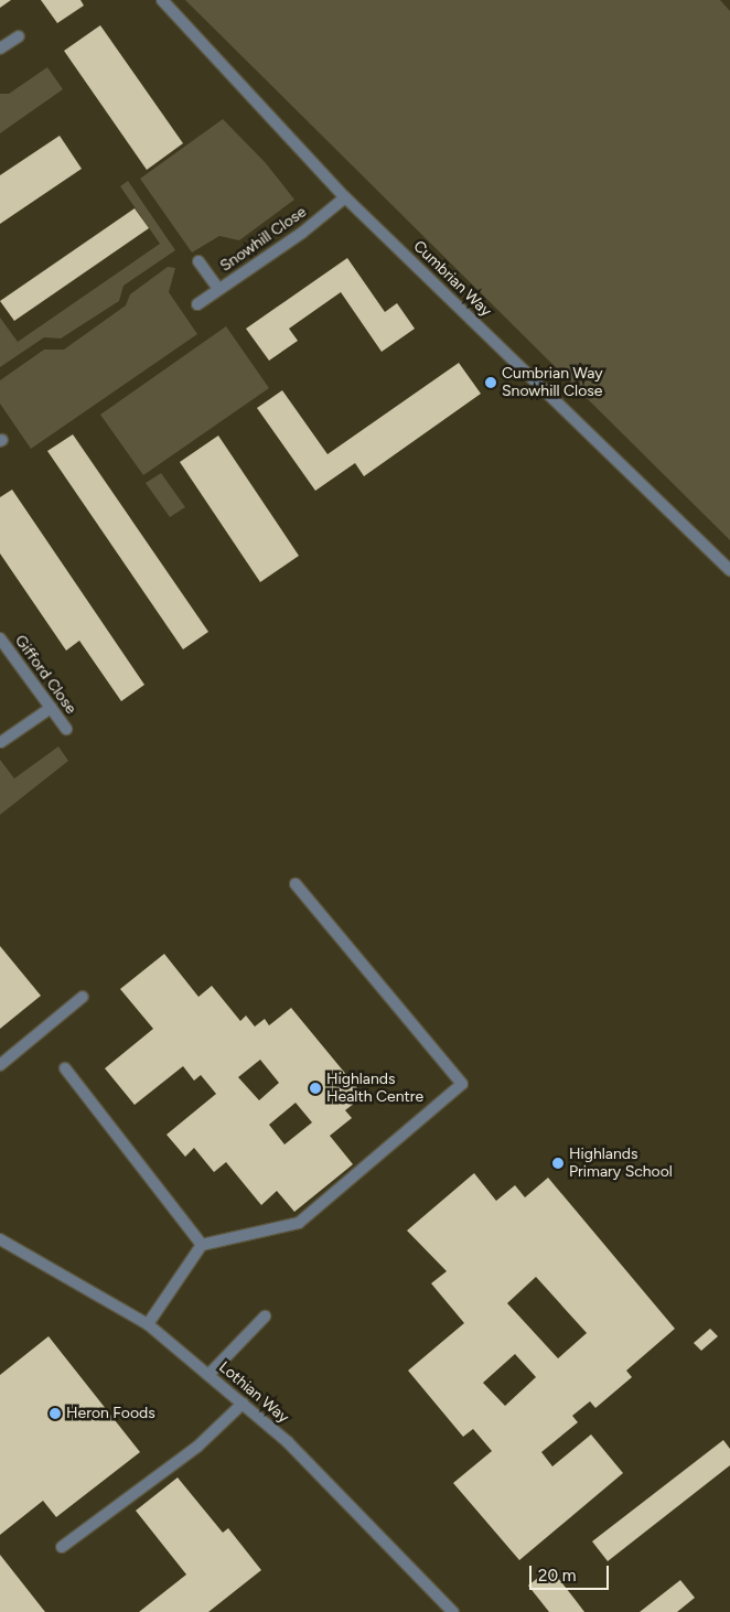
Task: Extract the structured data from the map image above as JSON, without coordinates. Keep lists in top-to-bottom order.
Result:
{
  "streets": {
    "street": [
      "Snowhill Close",
      "Cumbrian Way",
      "Gifford Close",
      "Lothian Way"
    ]
  },
  "crossings": [
    ["Snowhill Close", "Cumbrian Way"]
  ],
  "places": [
    "Cumbrian Way Snowhill Close",
    "Highlands Health Centre",
    "Highlands Primary School",
    "Heron Foods"
  ],
  "scale_bar": "20 m"
}
